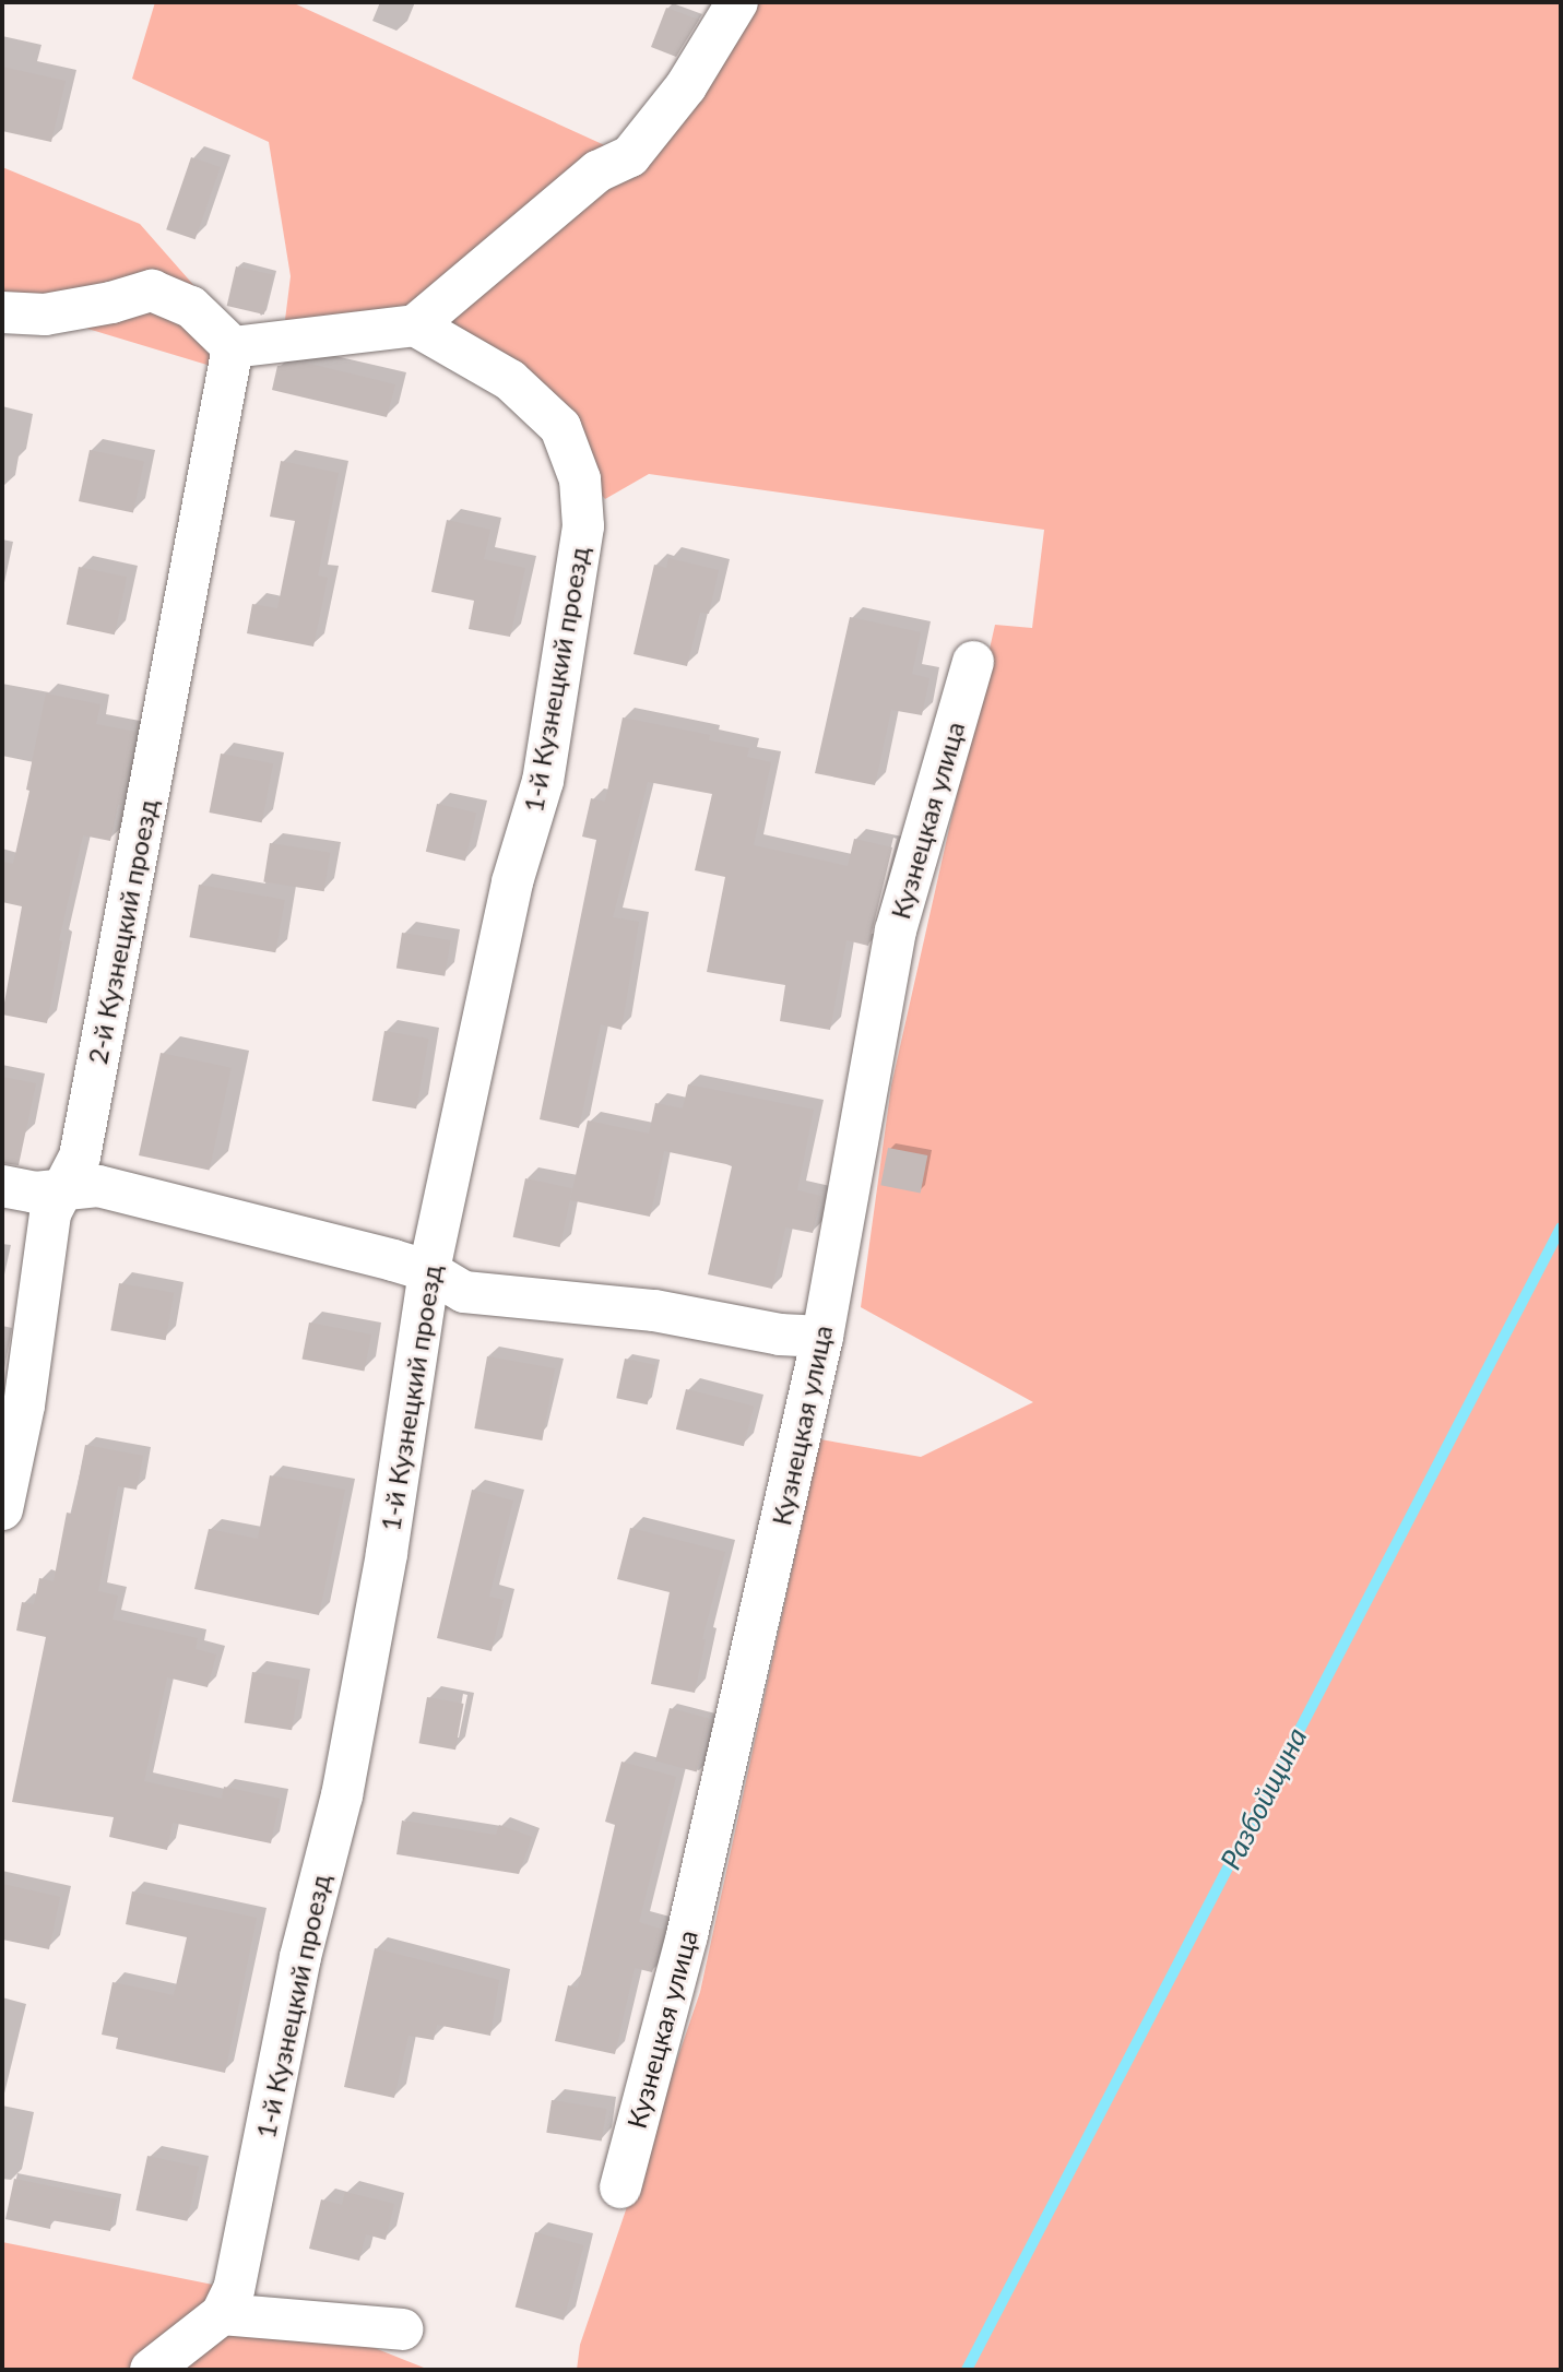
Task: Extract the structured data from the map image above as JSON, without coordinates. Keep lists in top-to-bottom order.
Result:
{
  "streets": {
    "street": ["1-й Кузнецкий проезд", "Кузнецкая улица", "2-й Кузнецкий проезд"]
  },
  "water": ["Разбойщина"]
}
